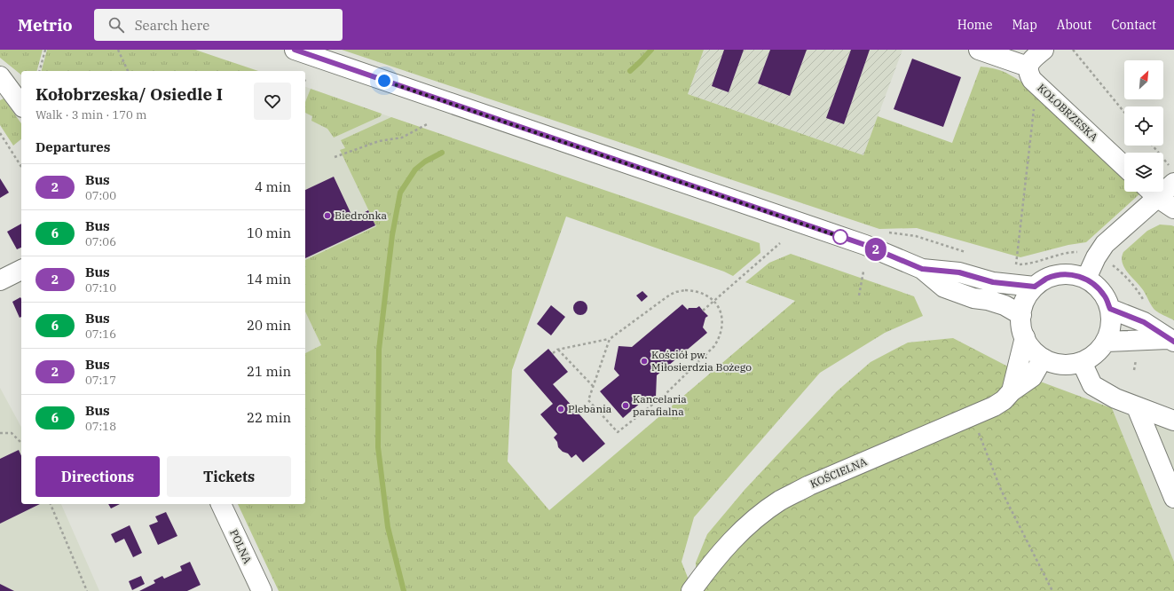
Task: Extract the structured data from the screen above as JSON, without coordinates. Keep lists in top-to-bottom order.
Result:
{
  "streets": {
    "main road": ["KOŁOBRZESKA", "KOŚCIELNA", "POLNA"]
  },
  "places": [
    "Biedronka",
    "Kościół pw. Miłosierdzia Bożego",
    "Kancelaria parafialna",
    "Plebania"
  ],
  "lines": ["bus line 2"],
  "north": "top right",
  "page": {
    "header": "Metrio",
    "search": "Search here",
    "nav": [
      "Home",
      "Map",
      "About",
      "Contact"
    ],
    "on_map": "2",
    "heading": [
      ["Kołobrzeska/ Osiedle I", "Walk · 3 min · 170 m"],
      "Departures"
    ],
    "list": [
      {
        "mark": "2",
        "name": "Bus",
        "note": "07:00",
        "value": "4 min"
      },
      {
        "mark": "6",
        "name": "Bus",
        "note": "07:06",
        "value": "10 min"
      },
      {
        "mark": "2",
        "name": "Bus",
        "note": "07:10",
        "value": "14 min"
      },
      {
        "mark": "6",
        "name": "Bus",
        "note": "07:16",
        "value": "20 min"
      },
      {
        "mark": "2",
        "name": "Bus",
        "note": "07:17",
        "value": "21 min"
      },
      {
        "mark": "6",
        "name": "Bus",
        "note": "07:18",
        "value": "22 min"
      }
    ],
    "buttons": ["Directions", "Tickets"]
  }
}
